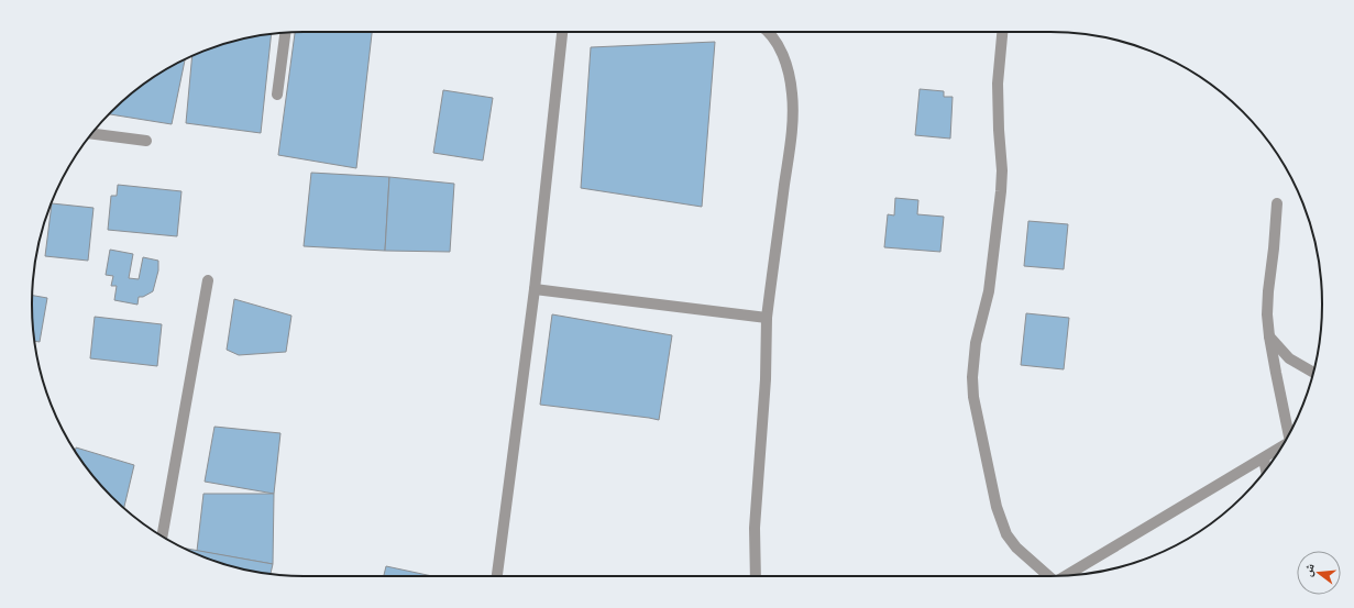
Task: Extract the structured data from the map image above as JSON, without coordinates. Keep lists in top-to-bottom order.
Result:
{
  "north": "left"
}
